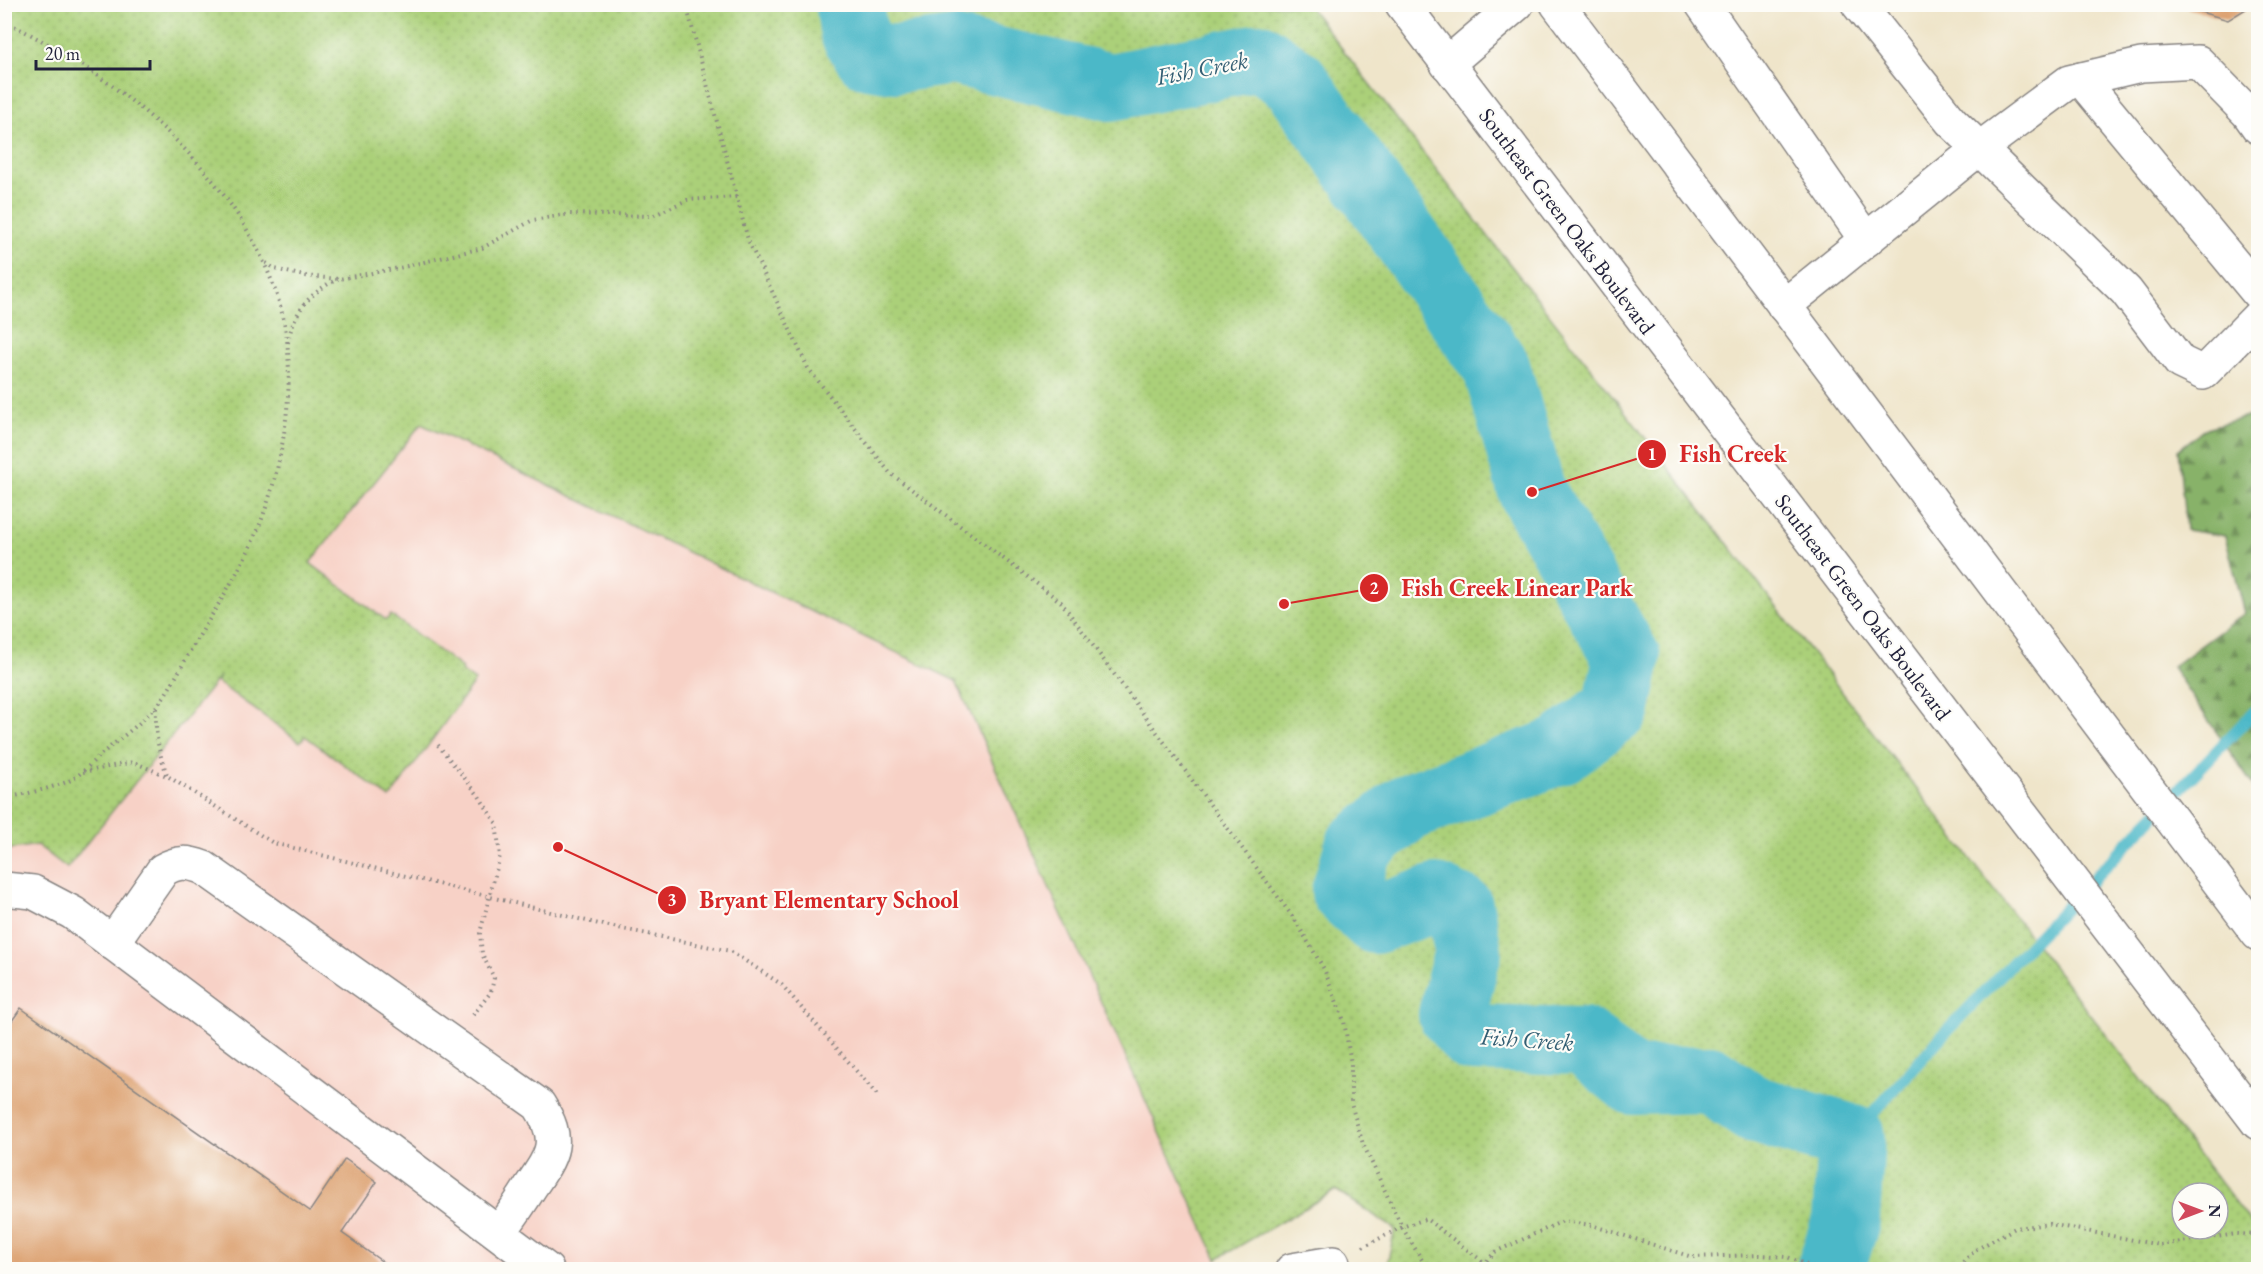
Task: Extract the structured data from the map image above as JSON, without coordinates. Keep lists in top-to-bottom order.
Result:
{
  "streets": {
    "main road": ["Southeast Green Oaks Boulevard"]
  },
  "water": ["Fish Creek"],
  "places": ["Fish Creek", "Fish Creek Linear Park", "Bryant Elementary School"],
  "scale_bar": "20 m",
  "north": "right"
}
